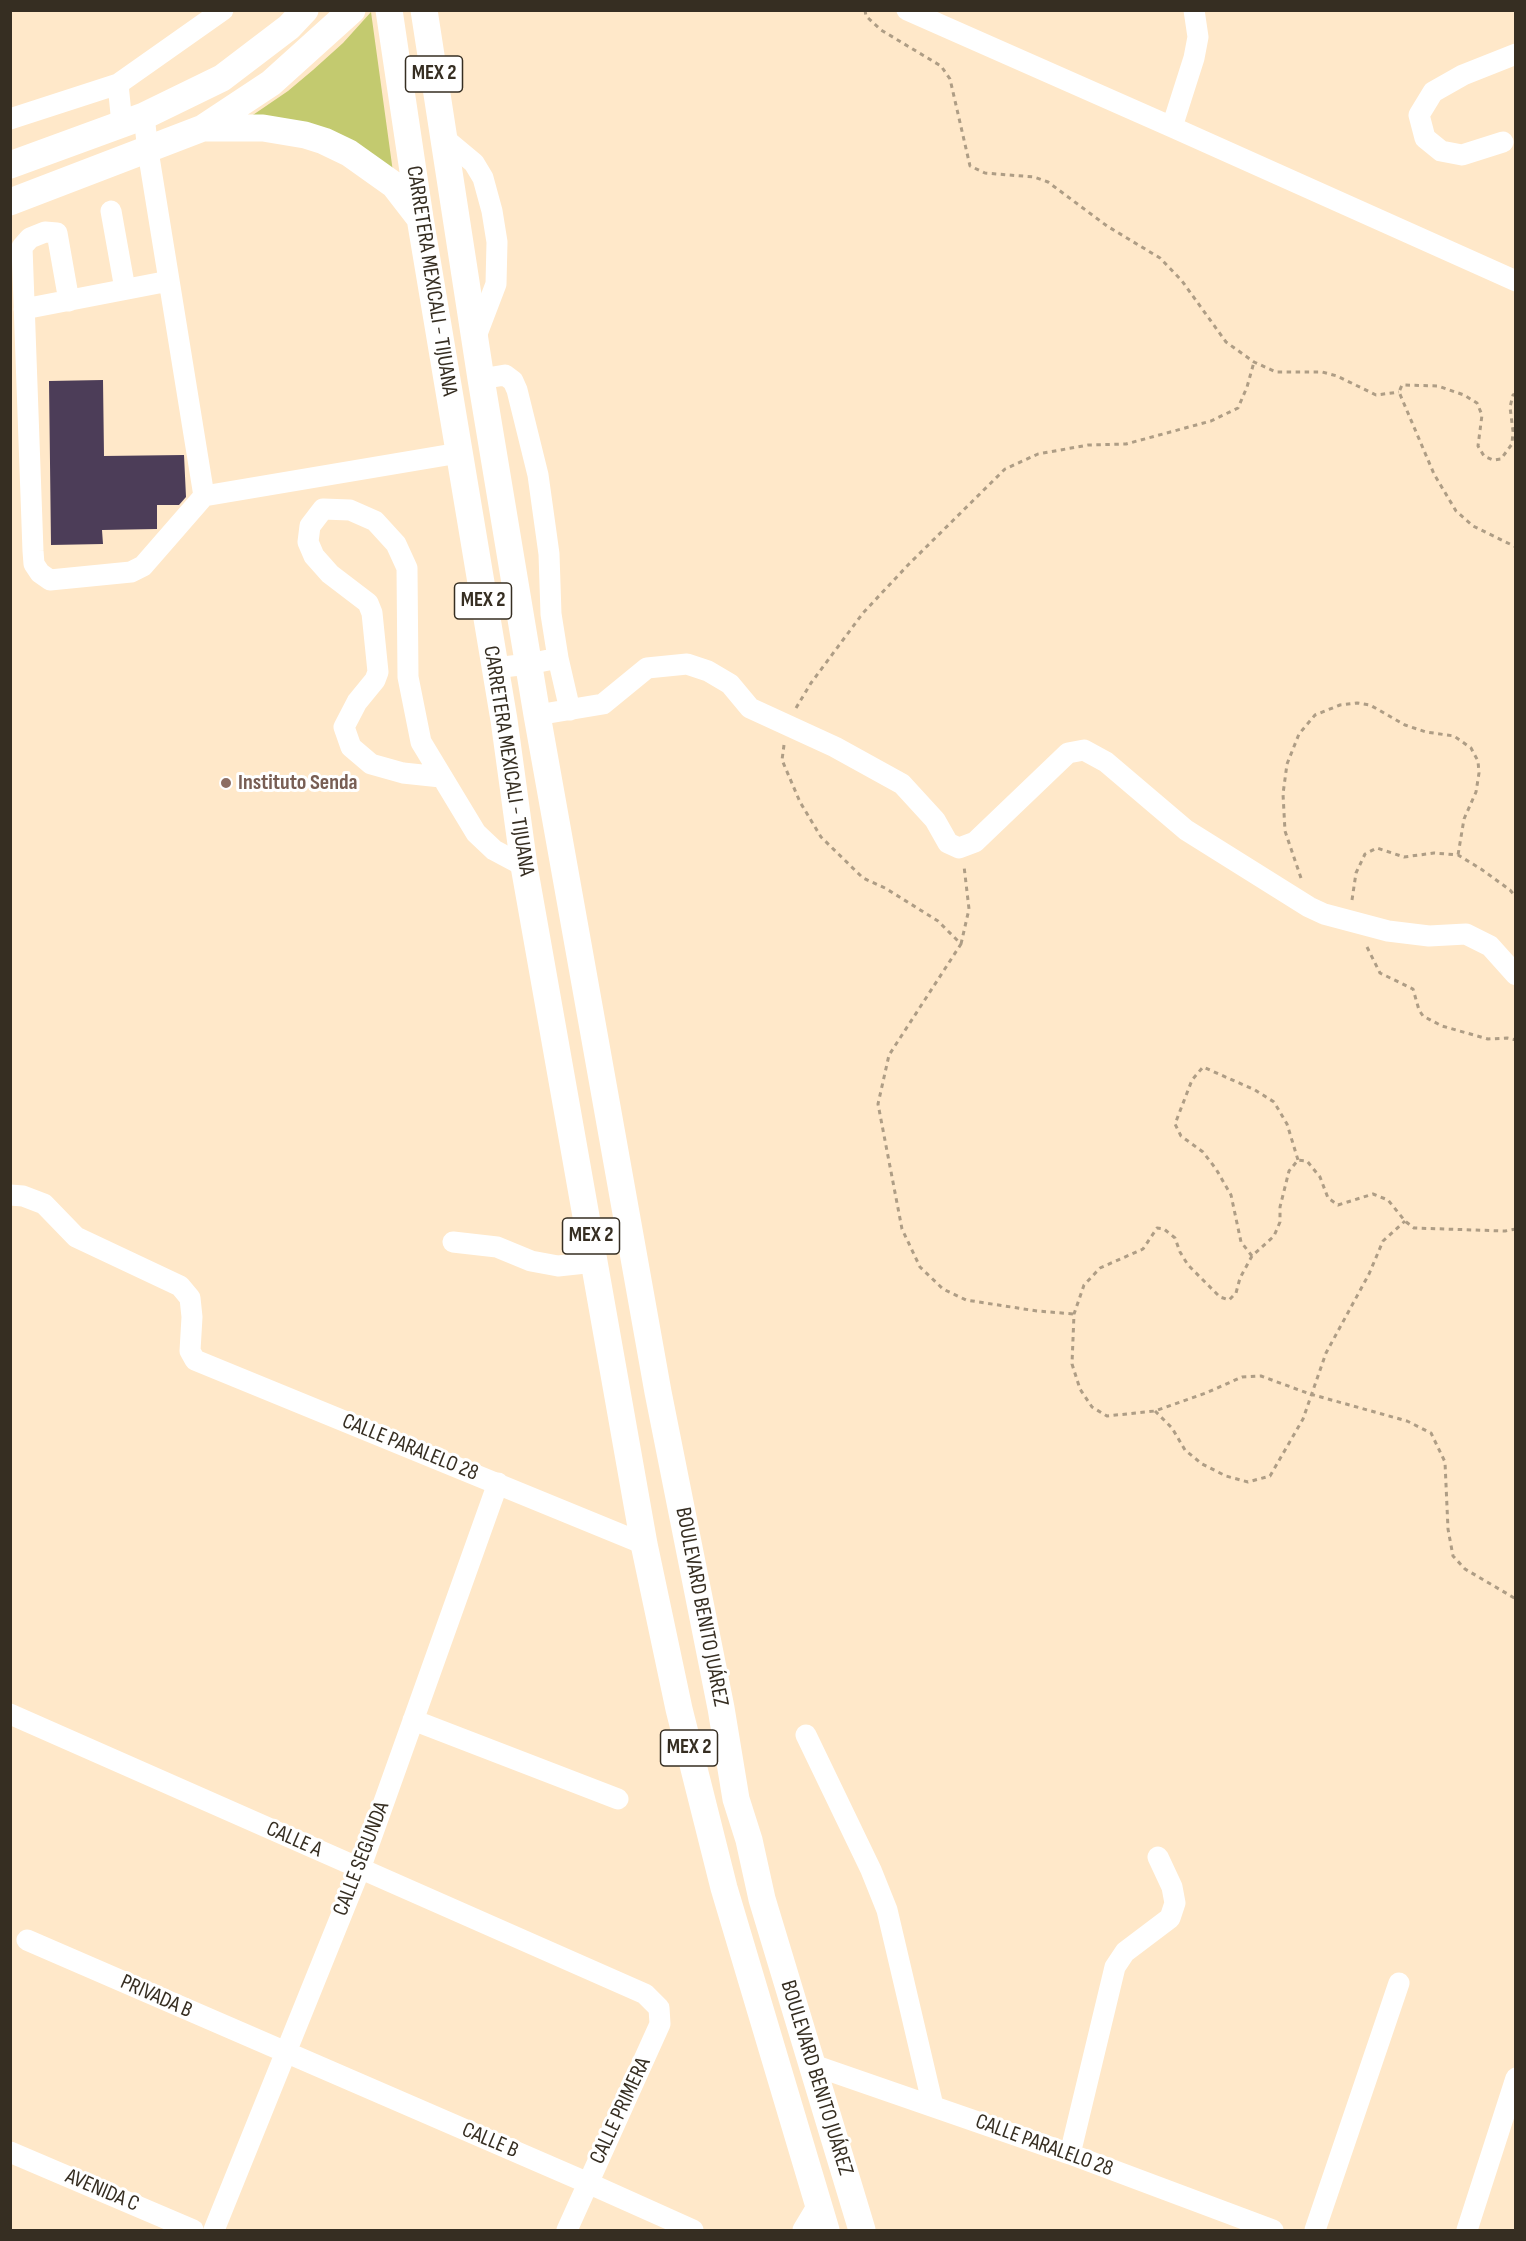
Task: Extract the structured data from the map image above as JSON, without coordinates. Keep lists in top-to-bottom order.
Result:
{
  "streets": {
    "main road": ["MEX 2", "CARRETERA MEXICALI - TIJUANA", "BOULEVARD BENITO JUÁREZ"],
    "street": [
      "CALLE PARALELO 28",
      "CALLE A",
      "CALLE SEGUNDA",
      "PRIVADA B",
      "CALLE PRIMERA",
      "CALLE B",
      "AVENIDA C"
    ]
  },
  "crossings": [
    ["CARRETERA MEXICALI - TIJUANA", "BOULEVARD BENITO JUÁREZ"],
    ["CALLE PARALELO 28", "BOULEVARD BENITO JUÁREZ"],
    ["CALLE PARALELO 28", "CALLE SEGUNDA"],
    ["CALLE A", "CALLE SEGUNDA"],
    ["CALLE A", "CALLE PRIMERA"],
    ["CALLE SEGUNDA", "PRIVADA B"],
    ["CALLE SEGUNDA", "CALLE B"],
    ["PRIVADA B", "CALLE B"],
    ["CALLE PRIMERA", "CALLE B"]
  ],
  "places": ["Instituto Senda"]
}
